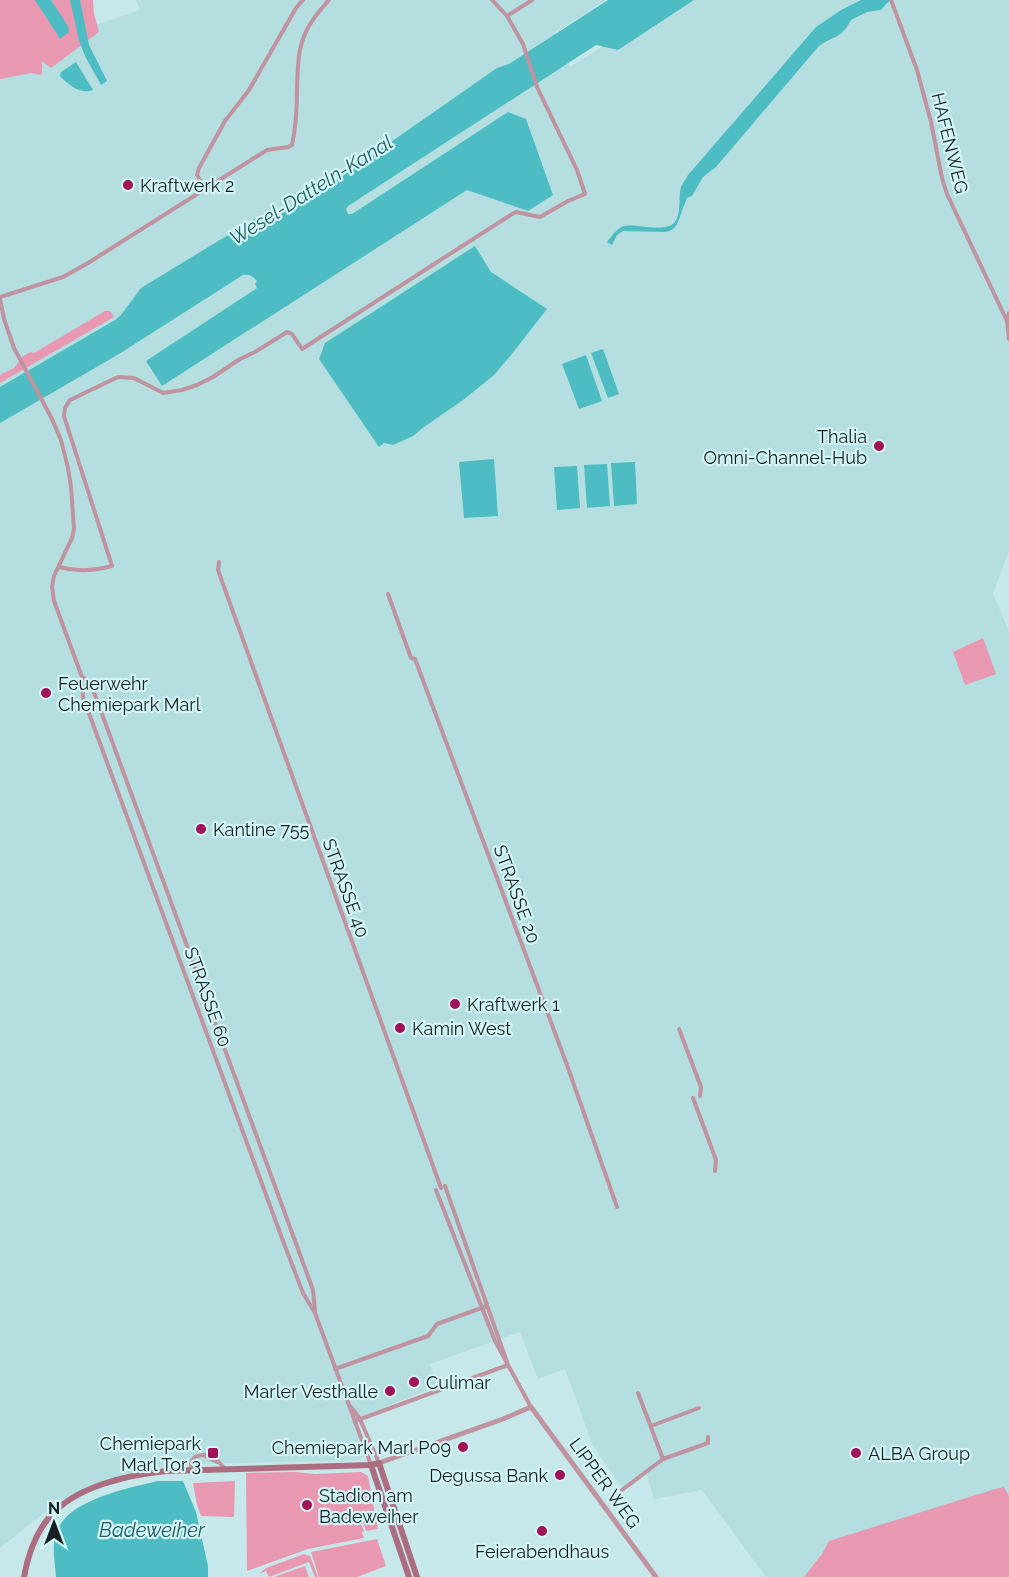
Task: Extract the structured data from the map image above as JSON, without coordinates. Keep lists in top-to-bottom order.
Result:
{
  "streets": {
    "street": [
      "HAFENWEG",
      "STRASSE 40",
      "STRASSE 20",
      "STRASSE 60",
      "LIPPER WEG"
    ]
  },
  "water": ["Wesel-Datteln-Kanal", "Badeweiher"],
  "places": {
    "other": [
      "Kraftwerk 2",
      "Thalia Omni-Channel-Hub",
      "Feuerwehr Chemiepark Marl",
      "Kantine 755",
      "Kraftwerk 1",
      "Kamin West",
      "Culimar",
      "Marler Vesthalle",
      "Chemiepark Marl P09",
      "ALBA Group",
      "Degussa Bank",
      "Stadion am Badeweiher",
      "Feierabendhaus"
    ],
    "transit": ["Chemiepark Marl Tor 3"]
  },
  "north": "top"
}
